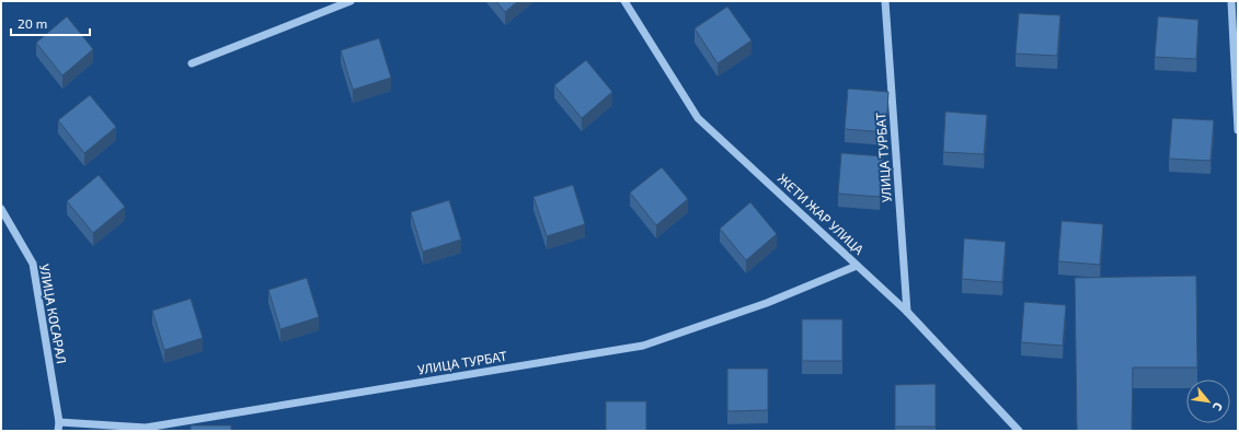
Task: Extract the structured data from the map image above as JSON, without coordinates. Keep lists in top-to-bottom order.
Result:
{
  "streets": {
    "street": ["УЛИЦА ТУРБАТ", "ЖЕТИ ЖАР УЛИЦА", "УЛИЦА КОСАРАЛ"]
  },
  "crossings": [
    ["УЛИЦА ТУРБАТ", "ЖЕТИ ЖАР УЛИЦА"],
    ["УЛИЦА ТУРБАТ", "УЛИЦА КОСАРАЛ"]
  ],
  "scale_bar": "20 m",
  "north": "bottom right"
}
